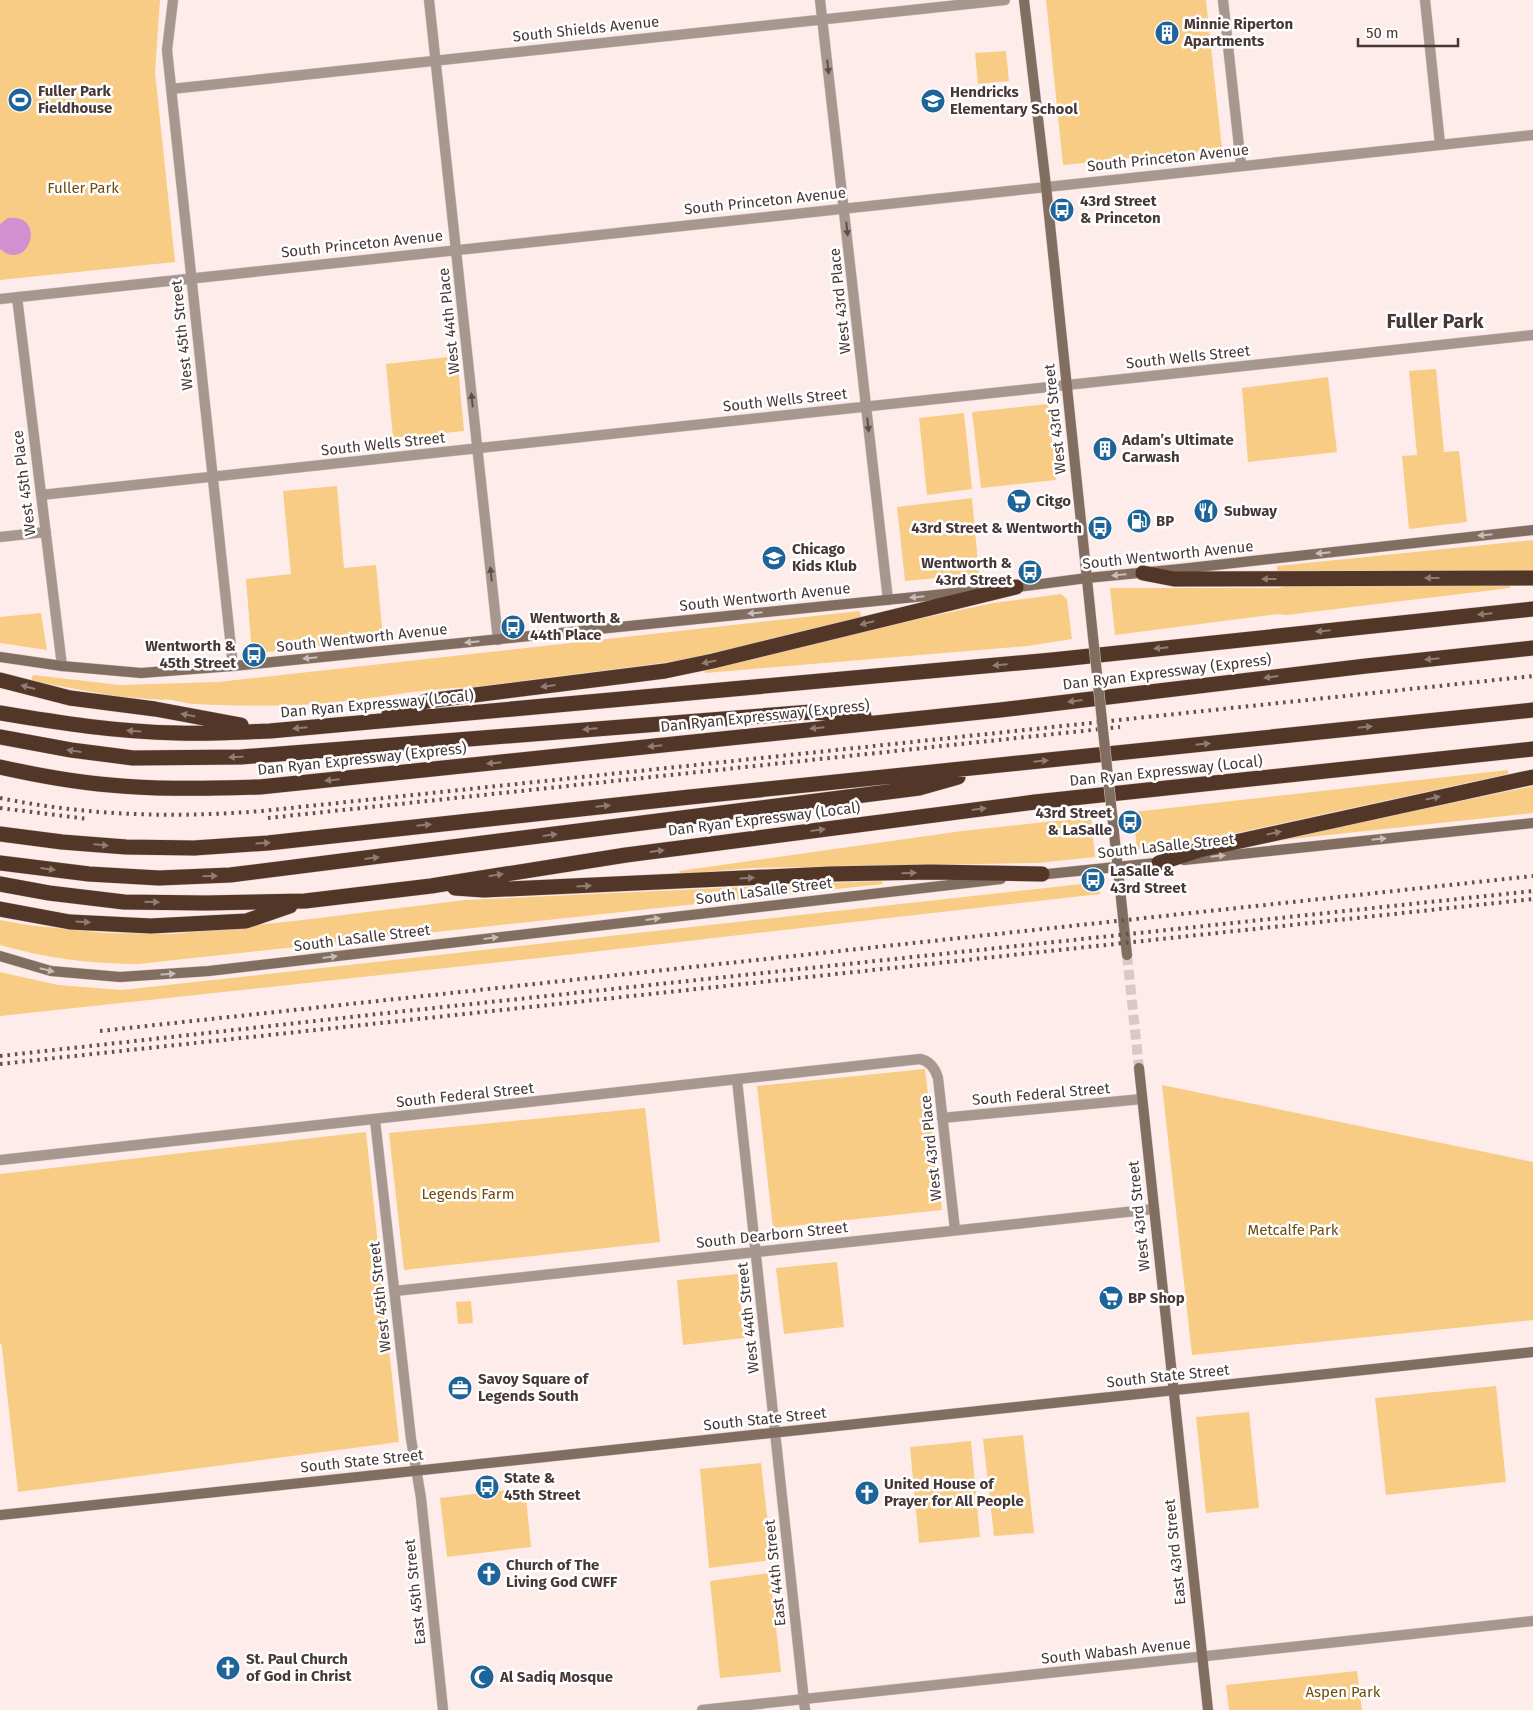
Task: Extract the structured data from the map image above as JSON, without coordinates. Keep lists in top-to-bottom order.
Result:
{
  "streets": {
    "highway": ["Dan Ryan Expressway (Express)", "Dan Ryan Expressway (Local)"],
    "main road": [
      "West 43rd Street",
      "South Wentworth Avenue",
      "South LaSalle Street",
      "South State Street",
      "East 43rd Street"
    ],
    "street": [
      "South Shields Avenue",
      "South Princeton Avenue",
      "West 43rd Place",
      "West 44th Place",
      "West 45th Street",
      "South Wells Street",
      "West 45th Place",
      "South Federal Street",
      "South Dearborn Street",
      "West 44th Street",
      "East 44th Street",
      "East 45th Street",
      "South Wabash Avenue"
    ]
  },
  "crossings": [
    ["South Shields Avenue", "West 43rd Place"],
    ["South Shields Avenue", "West 44th Place"],
    ["South Shields Avenue", "West 45th Street"],
    ["South Princeton Avenue", "West 43rd Place"],
    ["South Princeton Avenue", "West 44th Place"],
    ["South Princeton Avenue", "West 45th Street"],
    ["South Princeton Avenue", "West 43rd Street"],
    ["South Princeton Avenue", "West 45th Place"],
    ["West 43rd Place", "South Wells Street"],
    ["West 43rd Place", "South Wentworth Avenue"],
    ["West 43rd Place", "South Federal Street"],
    ["West 43rd Place", "South Dearborn Street"],
    ["West 44th Place", "South Wells Street"],
    ["West 44th Place", "South Wentworth Avenue"],
    ["West 45th Street", "South Wells Street"],
    ["West 45th Street", "South Wentworth Avenue"],
    ["West 45th Street", "South Federal Street"],
    ["West 45th Street", "South Dearborn Street"],
    ["West 45th Street", "South State Street"],
    ["West 45th Street", "East 45th Street"],
    ["South Wells Street", "West 43rd Street"],
    ["South Wells Street", "West 45th Place"],
    ["West 43rd Street", "South Wentworth Avenue"],
    ["West 43rd Street", "South LaSalle Street"],
    ["West 43rd Street", "South Federal Street"],
    ["West 43rd Street", "South Dearborn Street"],
    ["West 43rd Street", "South State Street"],
    ["West 43rd Street", "East 43rd Street"],
    ["West 45th Place", "South Wentworth Avenue"],
    ["South Federal Street", "West 44th Street"],
    ["South Dearborn Street", "West 44th Street"],
    ["West 44th Street", "South State Street"],
    ["West 44th Street", "East 44th Street"],
    ["South State Street", "East 43rd Street"],
    ["South State Street", "East 44th Street"],
    ["South State Street", "East 45th Street"],
    ["East 43rd Street", "South Wabash Avenue"],
    ["East 44th Street", "South Wabash Avenue"]
  ],
  "one_way": [
    "West 43rd Place",
    "West 44th Place",
    "South Wentworth Avenue",
    "South LaSalle Street"
  ],
  "districts": ["Fuller Park"],
  "parks": [
    "Fuller Park",
    "Legends Farm",
    "Metcalfe Park",
    "Aspen Park"
  ],
  "places": {
    "building": ["Minnie Riperton Apartments", "Adam’s Ultimate Carwash"],
    "sports": ["Fuller Park Fieldhouse"],
    "school or university": ["Hendricks Elementary School", "Chicago Kids Klub"],
    "bus stop": [
      "43rd Street & Princeton",
      "43rd Street & Wentworth",
      "Wentworth & 43rd Street",
      "Wentworth & 44th Place",
      "Wentworth & 45th Street",
      "43rd Street & LaSalle",
      "LaSalle & 43rd Street",
      "State & 45th Street"
    ],
    "supermarket": ["Citgo", "BP Shop"],
    "restaurant": ["Subway"],
    "fuel station": ["BP"],
    "office": ["Savoy Square of Legends South"],
    "church": ["United House of Prayer for All People", "Church of The Living God CWFF", "St. Paul Church of God in Christ"],
    "mosque": ["Al Sadiq Mosque"]
  },
  "scale_bar": "50 m"
}
